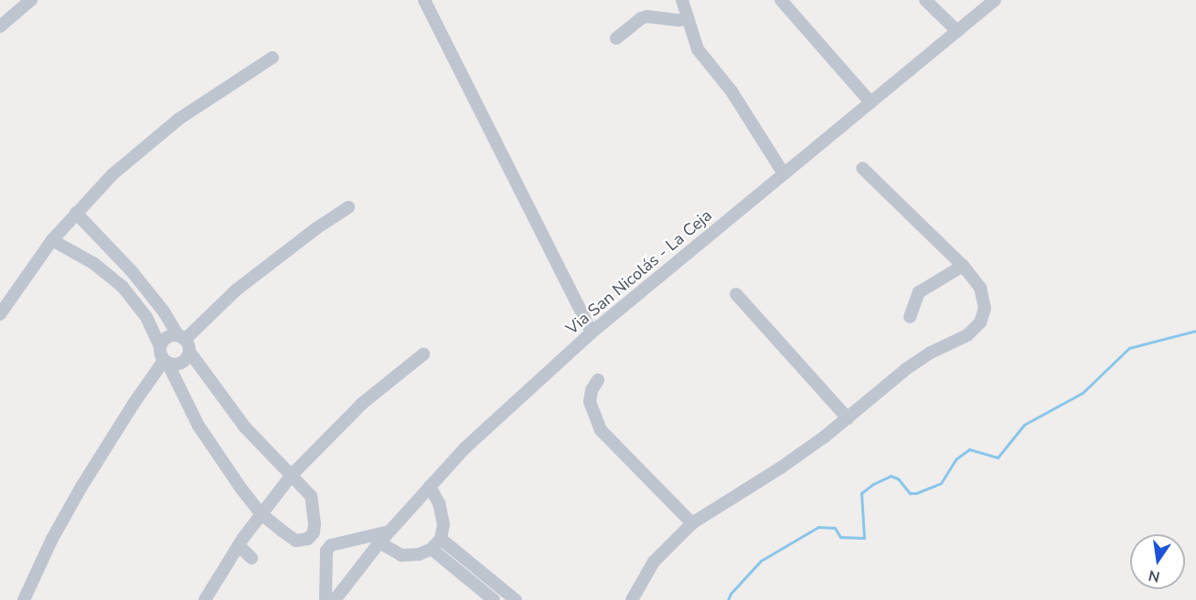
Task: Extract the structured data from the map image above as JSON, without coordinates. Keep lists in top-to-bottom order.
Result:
{
  "streets": {
    "street": ["Via San Nicolás - La Ceja"]
  },
  "north": "bottom"
}
